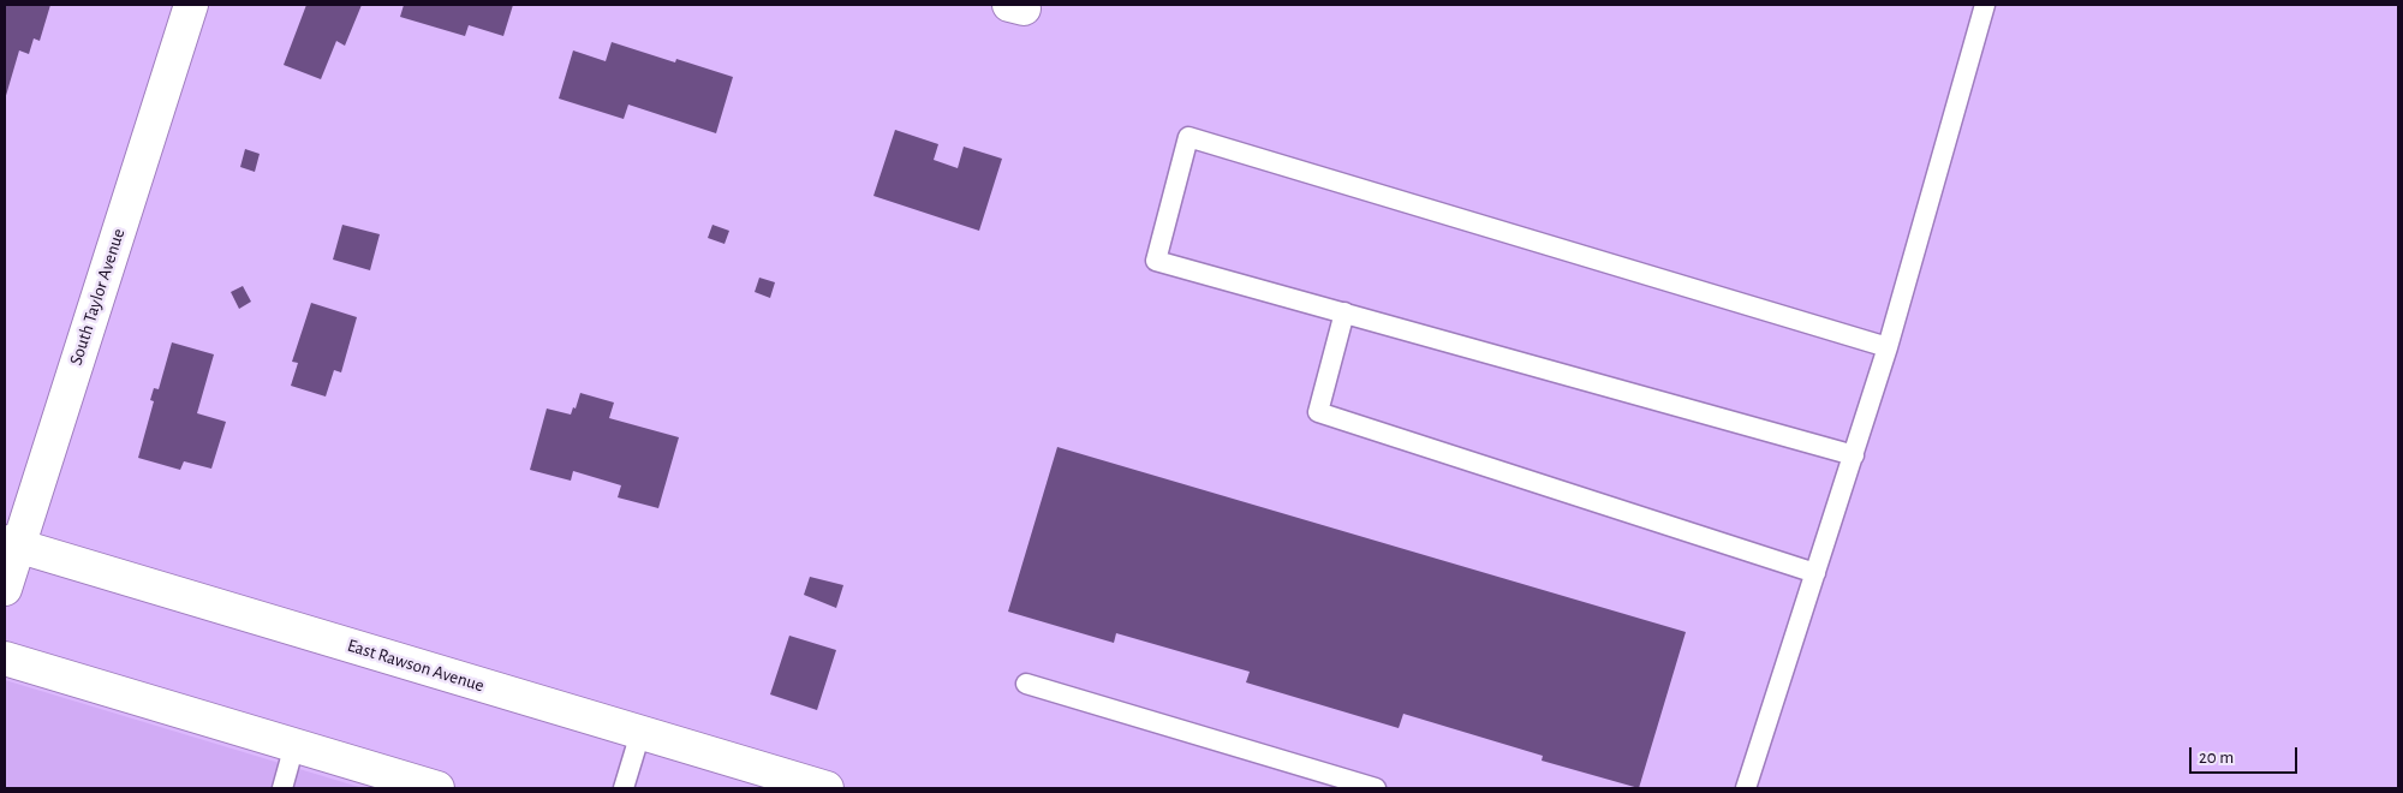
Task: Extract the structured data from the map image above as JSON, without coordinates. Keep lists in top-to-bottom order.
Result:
{
  "streets": {
    "main road": ["South Taylor Avenue", "East Rawson Avenue"]
  },
  "crossings": [
    ["South Taylor Avenue", "East Rawson Avenue"]
  ],
  "scale_bar": "20 m"
}
